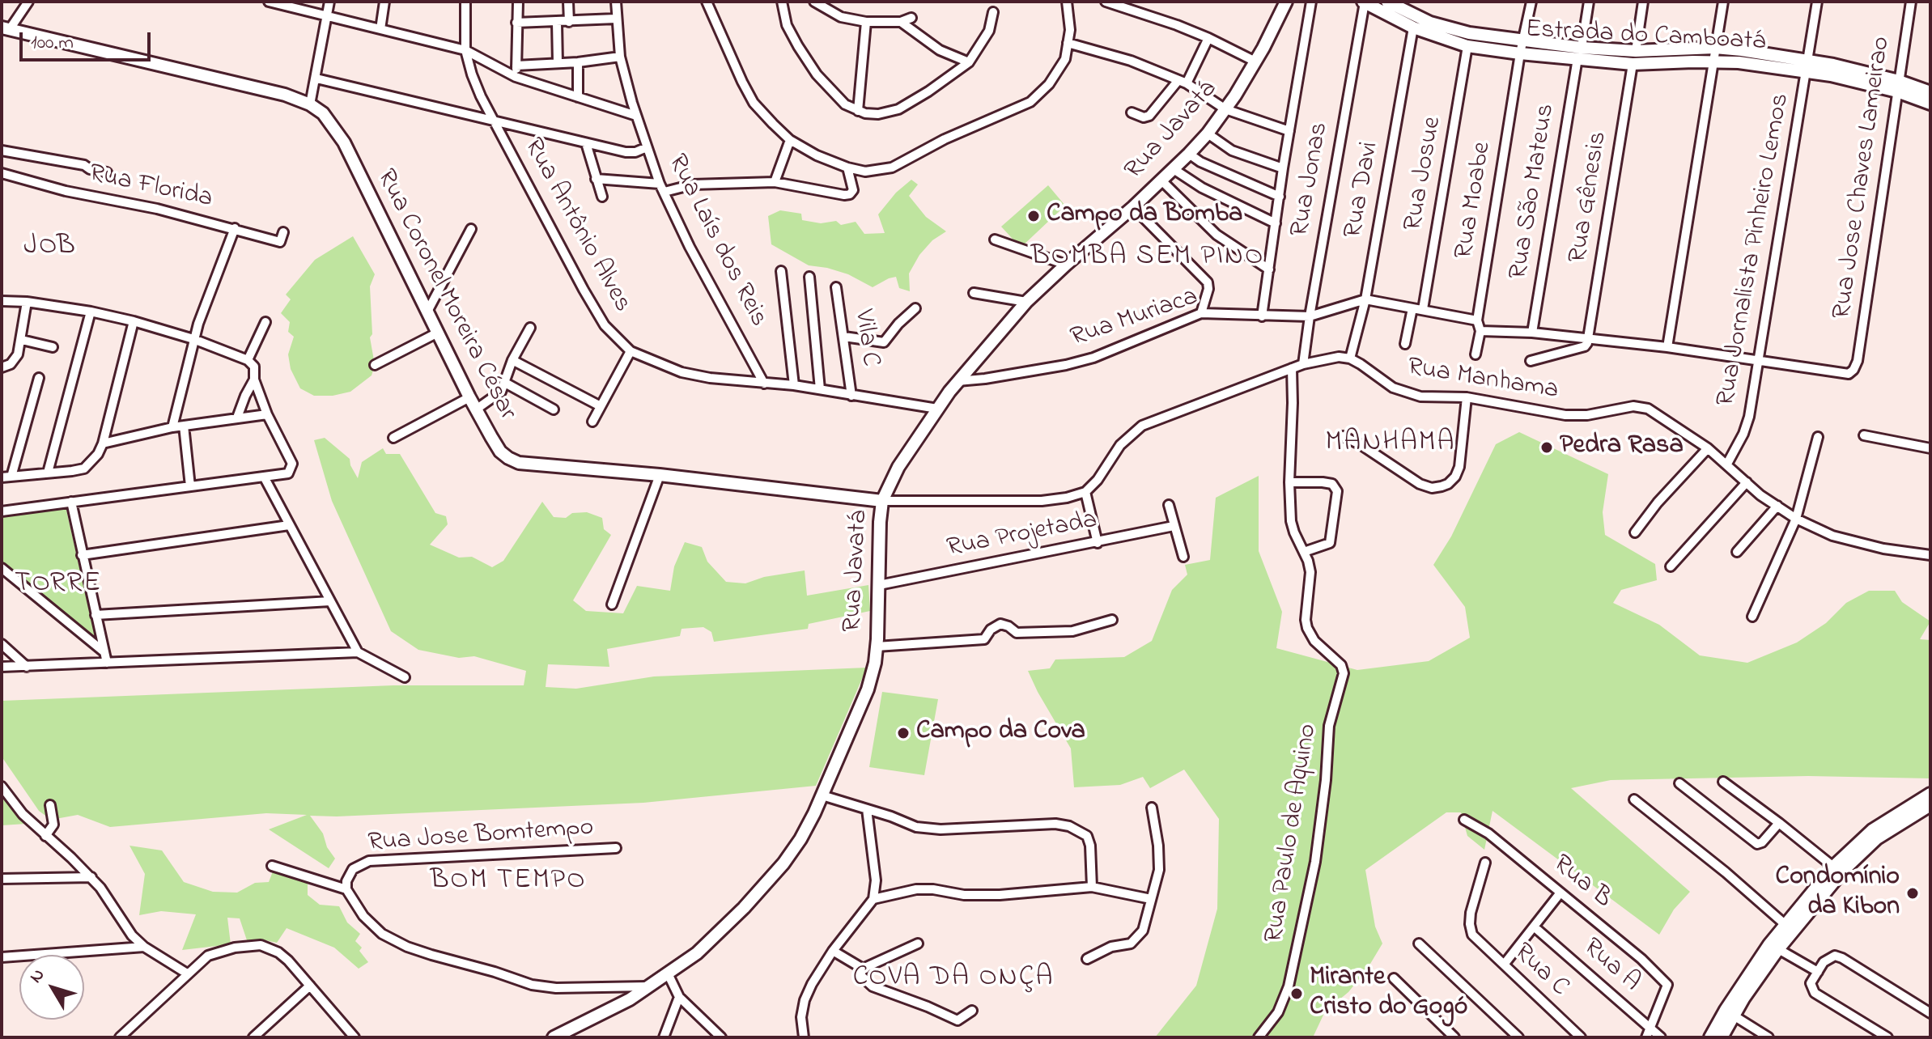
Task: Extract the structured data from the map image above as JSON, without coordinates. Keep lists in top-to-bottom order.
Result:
{
  "streets": {
    "street": [
      "Estrada do Camboatá",
      "Rua Javatá",
      "Rua Josue",
      "Rua Jose Chaves Lameirao",
      "Rua Jonas",
      "Rua Florida",
      "Rua Davi",
      "Rua São Mateus",
      "Rua Gênesis",
      "Rua Moabe",
      "Rua Antônio Alves",
      "Rua Laís dos Reis",
      "Rua Jornalista Pinheiro Lemos",
      "Rua Coronel Moreira César",
      "Rua Muriaca",
      "Vila C",
      "Rua Manhama",
      "Rua Projetada",
      "Rua Paulo de Aquino",
      "Rua Jose Bomtempo",
      "Rua B",
      "Rua A",
      "Rua C"
    ]
  },
  "crossings": [
    ["Estrada do Camboatá", "Rua Josue"],
    ["Estrada do Camboatá", "Rua Jose Chaves Lameirao"],
    ["Estrada do Camboatá", "Rua Jonas"],
    ["Estrada do Camboatá", "Rua Davi"],
    ["Estrada do Camboatá", "Rua São Mateus"],
    ["Estrada do Camboatá", "Rua Gênesis"],
    ["Estrada do Camboatá", "Rua Moabe"],
    ["Estrada do Camboatá", "Rua Jornalista Pinheiro Lemos"],
    ["Rua Javatá", "Rua Antônio Alves"],
    ["Rua Javatá", "Rua Coronel Moreira César"],
    ["Rua Javatá", "Rua Muriaca"],
    ["Rua Javatá", "Rua Projetada"],
    ["Rua Javatá", "Rua Jose Bomtempo"],
    ["Rua Josue", "Rua Muriaca"],
    ["Rua Jose Chaves Lameirao", "Rua Jornalista Pinheiro Lemos"],
    ["Rua Jonas", "Rua Muriaca"],
    ["Rua Davi", "Rua Muriaca"],
    ["Rua Davi", "Rua Manhama"],
    ["Rua Moabe", "Rua Muriaca"],
    ["Rua Antônio Alves", "Rua Laís dos Reis"],
    ["Rua Antônio Alves", "Vila C"],
    ["Rua Jornalista Pinheiro Lemos", "Rua Manhama"],
    ["Rua B", "Rua A"]
  ],
  "districts": [
    "JOB",
    "BOMBA SEM PINO",
    "MANHAMA",
    "TORRE",
    "BOM TEMPO",
    "COVA DA ONÇA"
  ],
  "places": [
    "Campo da Bomba",
    "Pedra Rasa",
    "Campo da Cova",
    "Condomínio da Kibon",
    "Mirante Cristo do Gogó"
  ],
  "scale_bar": "100 m",
  "north": "top left"
}
